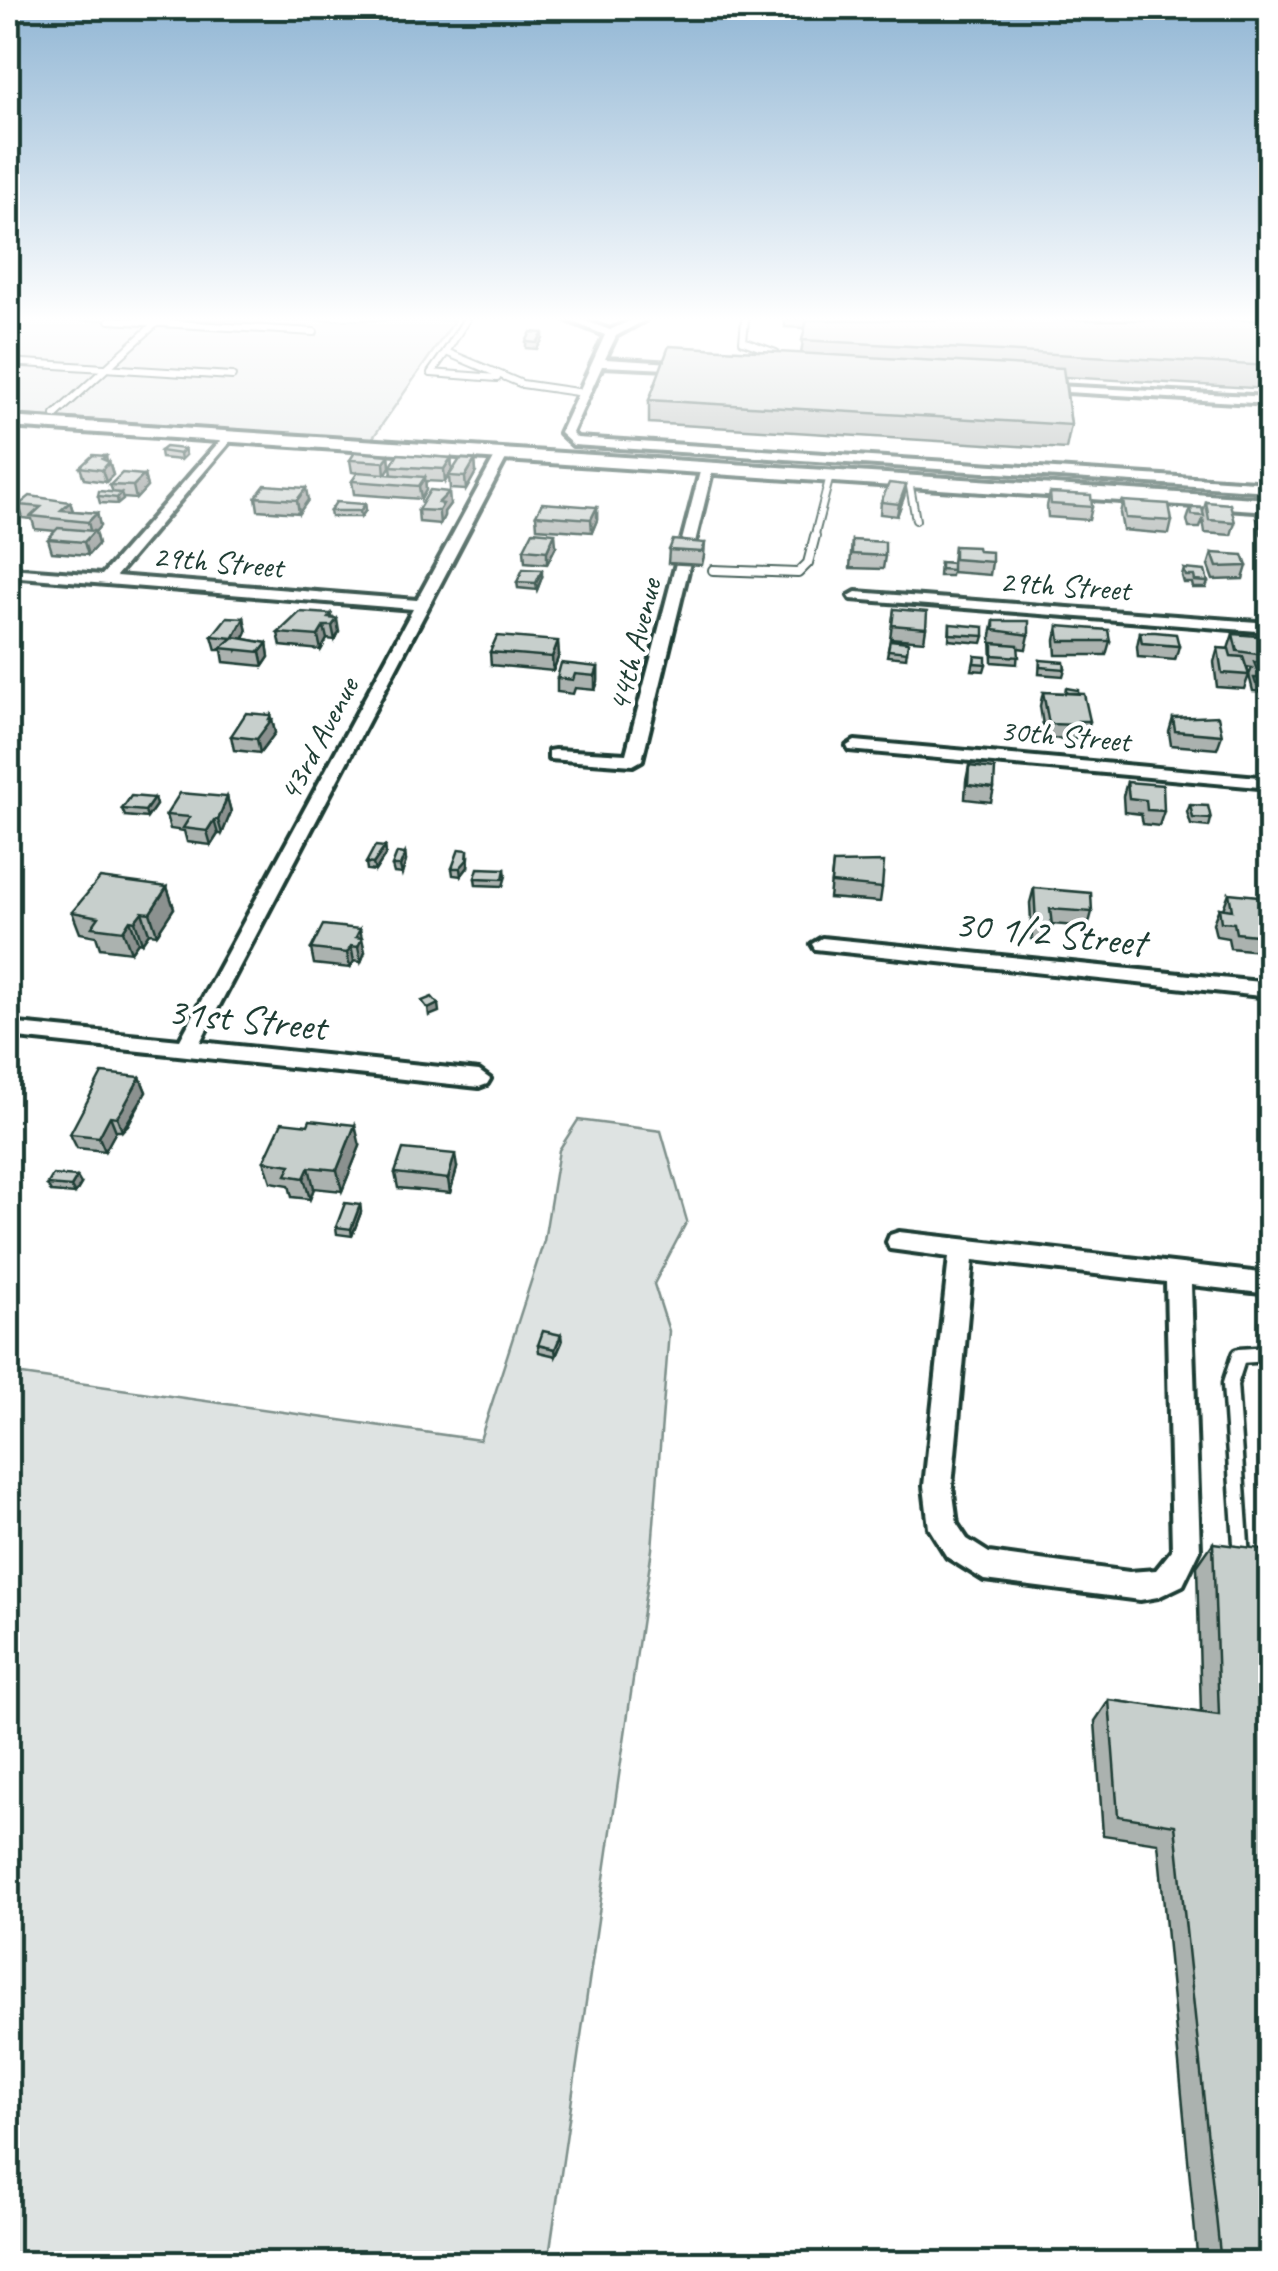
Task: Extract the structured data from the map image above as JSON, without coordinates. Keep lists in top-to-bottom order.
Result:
{
  "streets": {
    "street": [
      "29th Street",
      "44th Avenue",
      "30th Street",
      "43rd Avenue",
      "30 1/2 Street",
      "31st Street"
    ]
  },
  "crossings": [
    ["29th Street", "43rd Avenue"],
    ["43rd Avenue", "31st Street"]
  ]
}
